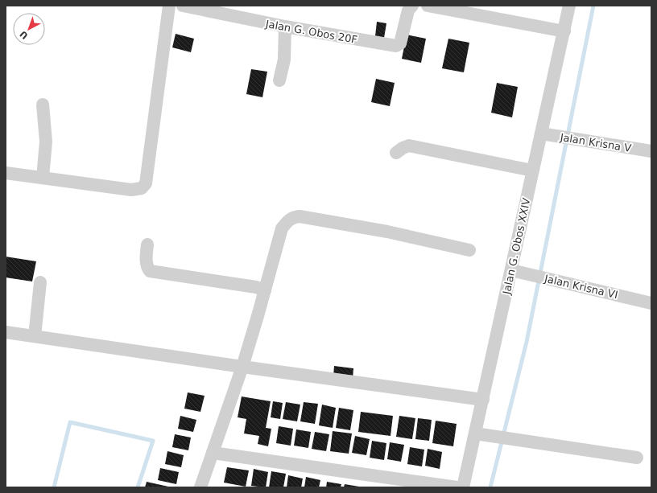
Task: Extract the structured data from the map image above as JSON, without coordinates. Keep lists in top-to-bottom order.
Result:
{
  "streets": {
    "street": [
      "Jalan G. Obos 20F",
      "Jalan Krisna V",
      "Jalan G. Obos XXIV",
      "Jalan Krisna VI"
    ]
  },
  "crossings": [
    ["Jalan Krisna V", "Jalan G. Obos XXIV"],
    ["Jalan G. Obos XXIV", "Jalan Krisna VI"]
  ],
  "north": "bottom left"
}
